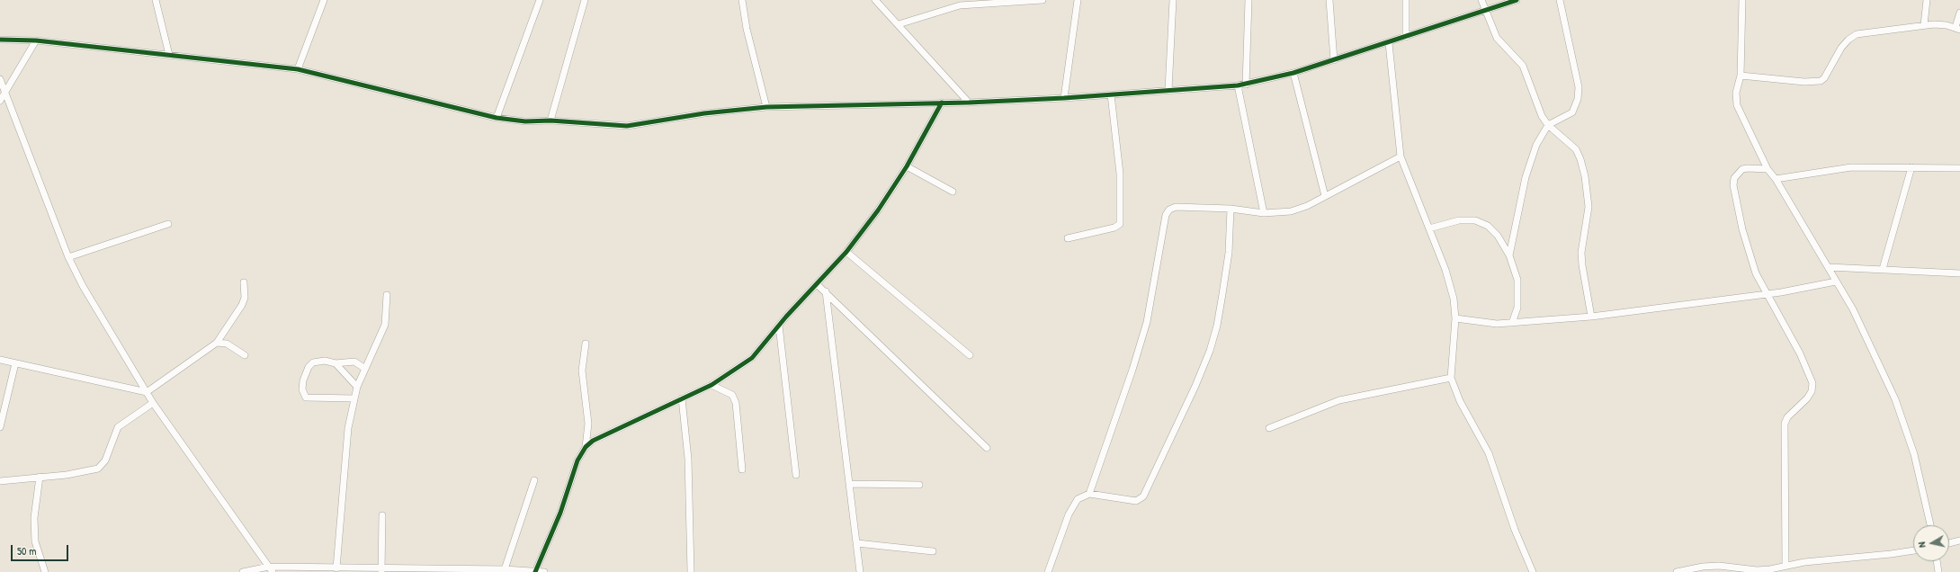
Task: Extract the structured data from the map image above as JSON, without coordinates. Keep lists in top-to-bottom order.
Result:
{
  "scale_bar": "50 m",
  "north": "left"
}
